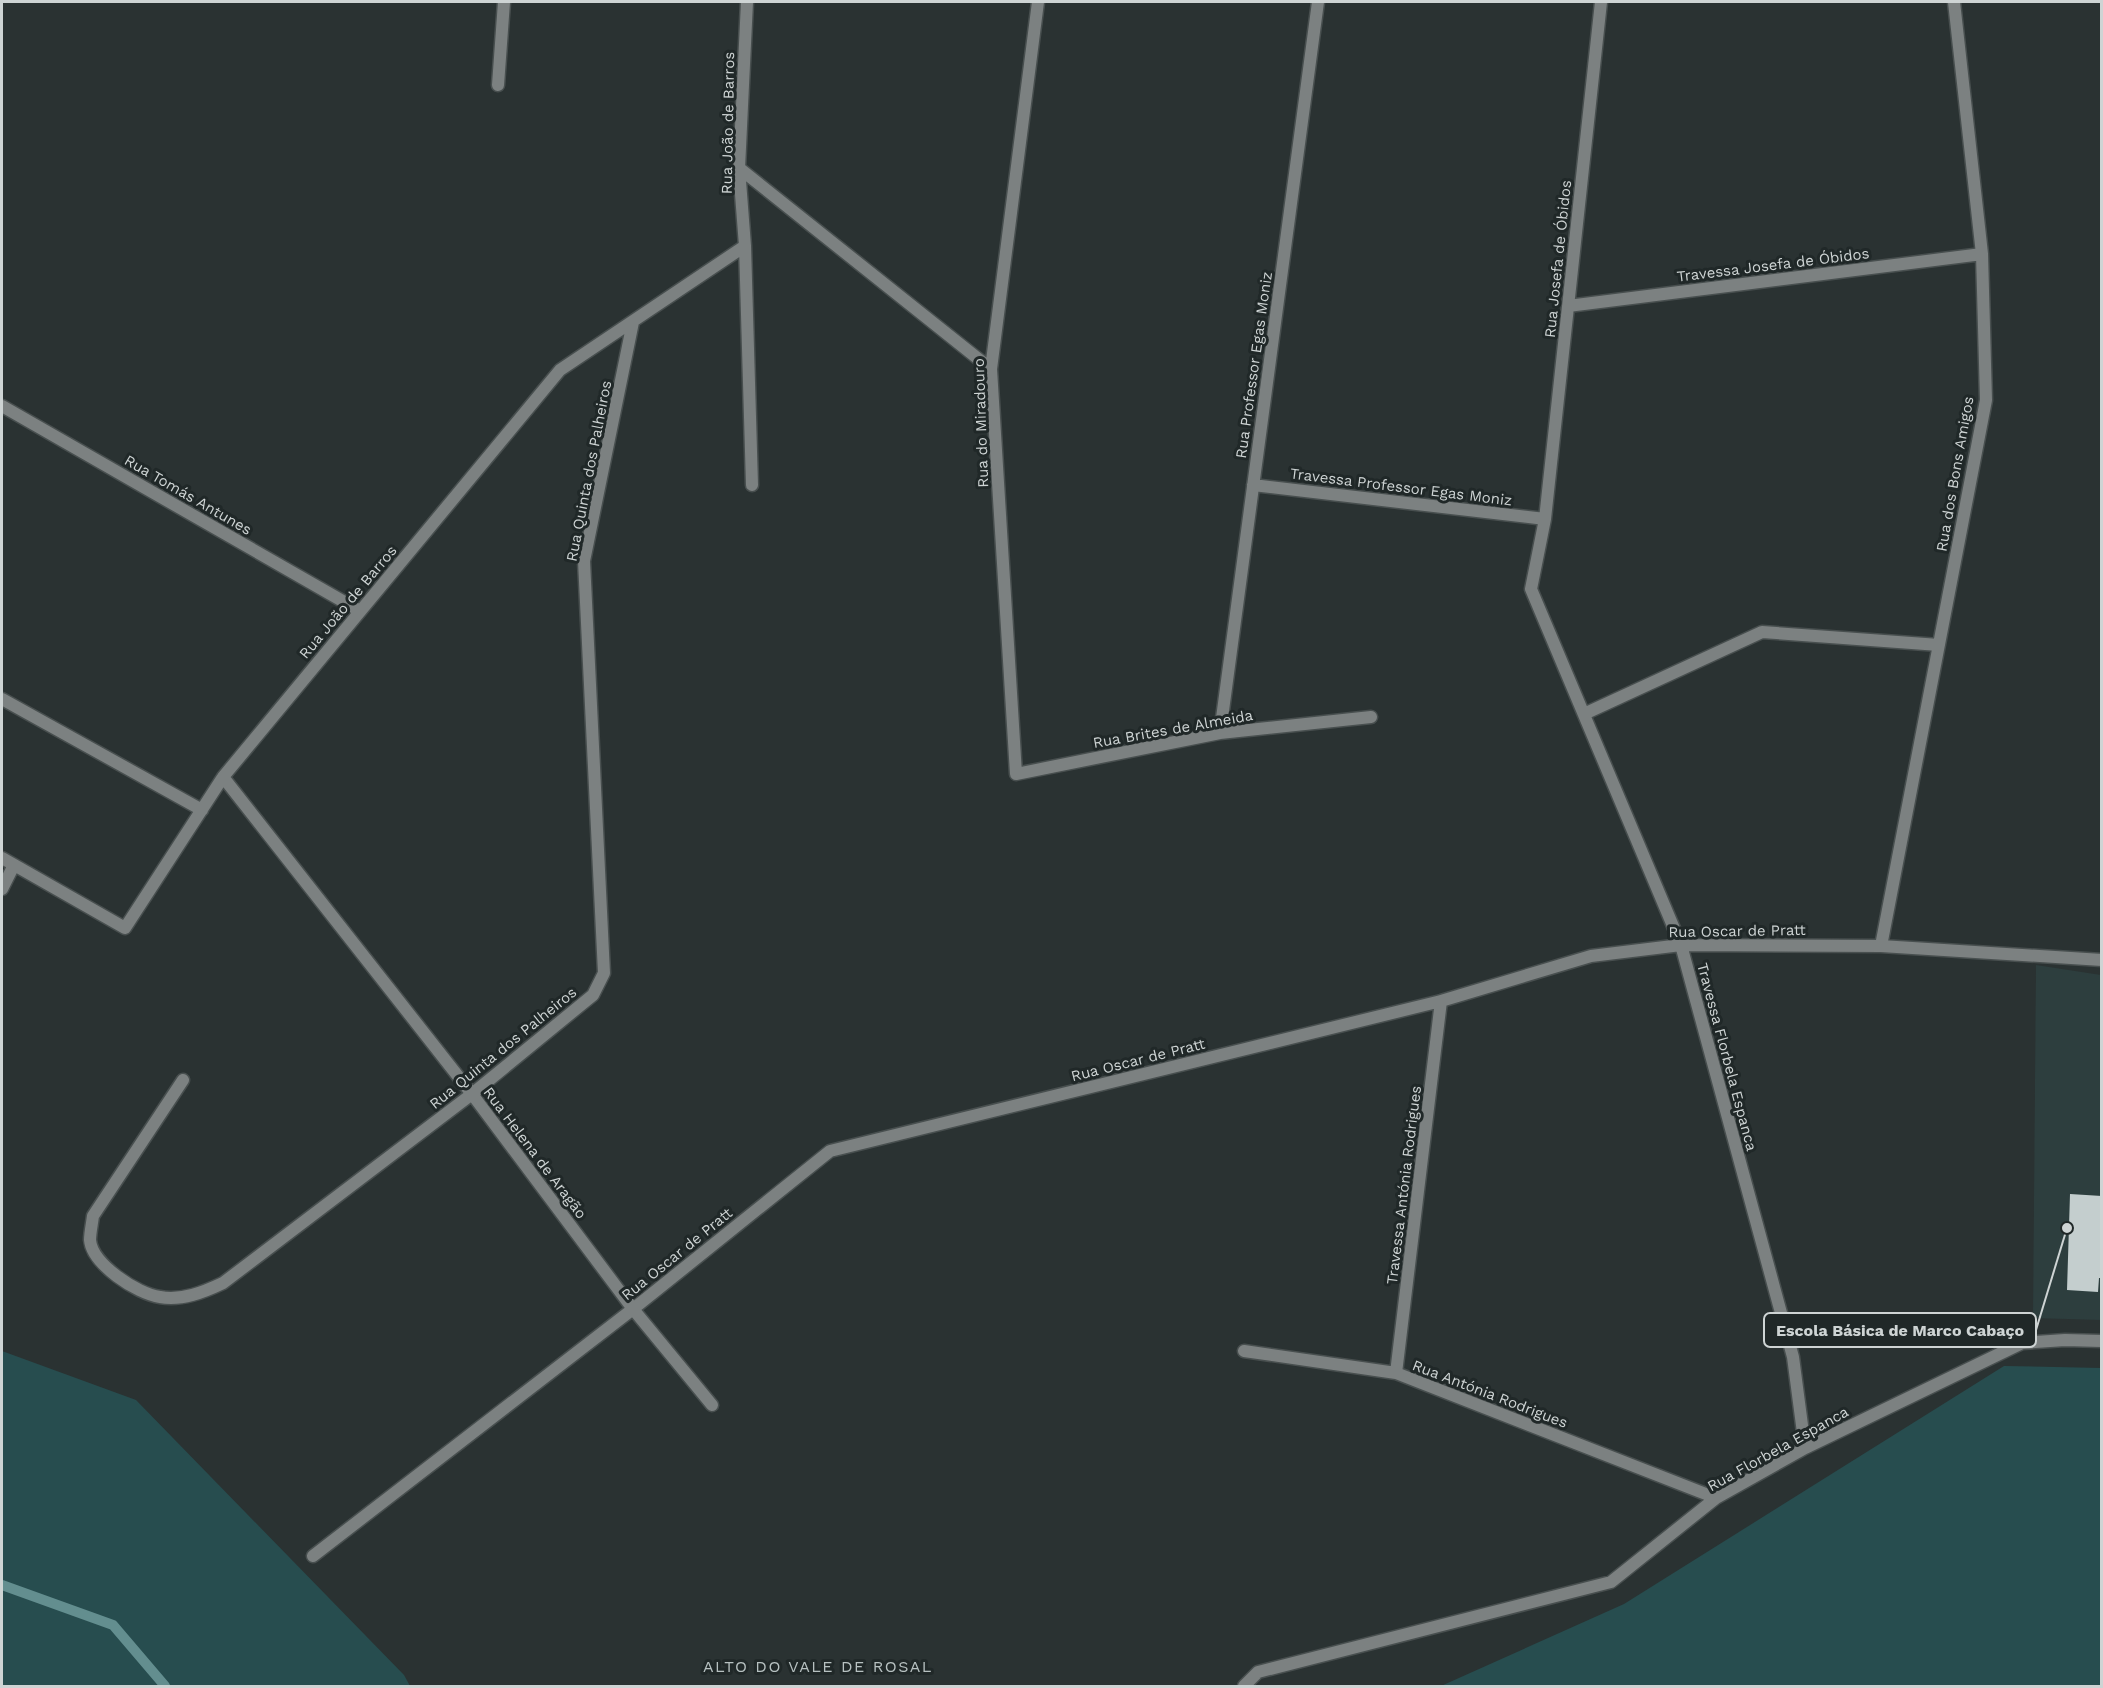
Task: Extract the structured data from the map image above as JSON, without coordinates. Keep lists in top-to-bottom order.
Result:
{
  "streets": {
    "street": [
      "Rua João de Barros",
      "Rua Josefa de Óbidos",
      "Travessa Josefa de Óbidos",
      "Rua Professor Egas Moniz",
      "Rua do Miradouro",
      "Rua Quinta dos Palheiros",
      "Rua dos Bons Amigos",
      "Travessa Professor Egas Moniz",
      "Rua Tomás Antunes",
      "Rua Brites de Almeida",
      "Rua Oscar de Pratt",
      "Travessa Florbela Espanca",
      "Rua Helena de Aragão",
      "Travessa Antónia Rodrigues",
      "Rua Antónia Rodrigues",
      "Rua Florbela Espanca"
    ]
  },
  "crossings": [
    ["Rua João de Barros", "Rua Quinta dos Palheiros"],
    ["Rua João de Barros", "Rua Tomás Antunes"],
    ["Rua João de Barros", "Rua Helena de Aragão"],
    ["Rua Josefa de Óbidos", "Travessa Josefa de Óbidos"],
    ["Rua Josefa de Óbidos", "Travessa Professor Egas Moniz"],
    ["Rua Josefa de Óbidos", "Travessa Florbela Espanca"],
    ["Travessa Josefa de Óbidos", "Rua dos Bons Amigos"],
    ["Rua Professor Egas Moniz", "Travessa Professor Egas Moniz"],
    ["Rua Professor Egas Moniz", "Rua Brites de Almeida"],
    ["Rua do Miradouro", "Rua Brites de Almeida"],
    ["Rua Quinta dos Palheiros", "Rua Helena de Aragão"],
    ["Rua dos Bons Amigos", "Rua Oscar de Pratt"],
    ["Travessa Professor Egas Moniz", "Travessa Florbela Espanca"],
    ["Rua Oscar de Pratt", "Travessa Florbela Espanca"],
    ["Rua Oscar de Pratt", "Rua Helena de Aragão"],
    ["Rua Oscar de Pratt", "Travessa Antónia Rodrigues"],
    ["Travessa Florbela Espanca", "Rua Florbela Espanca"],
    ["Travessa Antónia Rodrigues", "Rua Antónia Rodrigues"],
    ["Rua Antónia Rodrigues", "Rua Florbela Espanca"]
  ],
  "districts": ["ALTO DO VALE DE ROSAL"],
  "places": ["Escola Básica de Marco Cabaço"]
}
